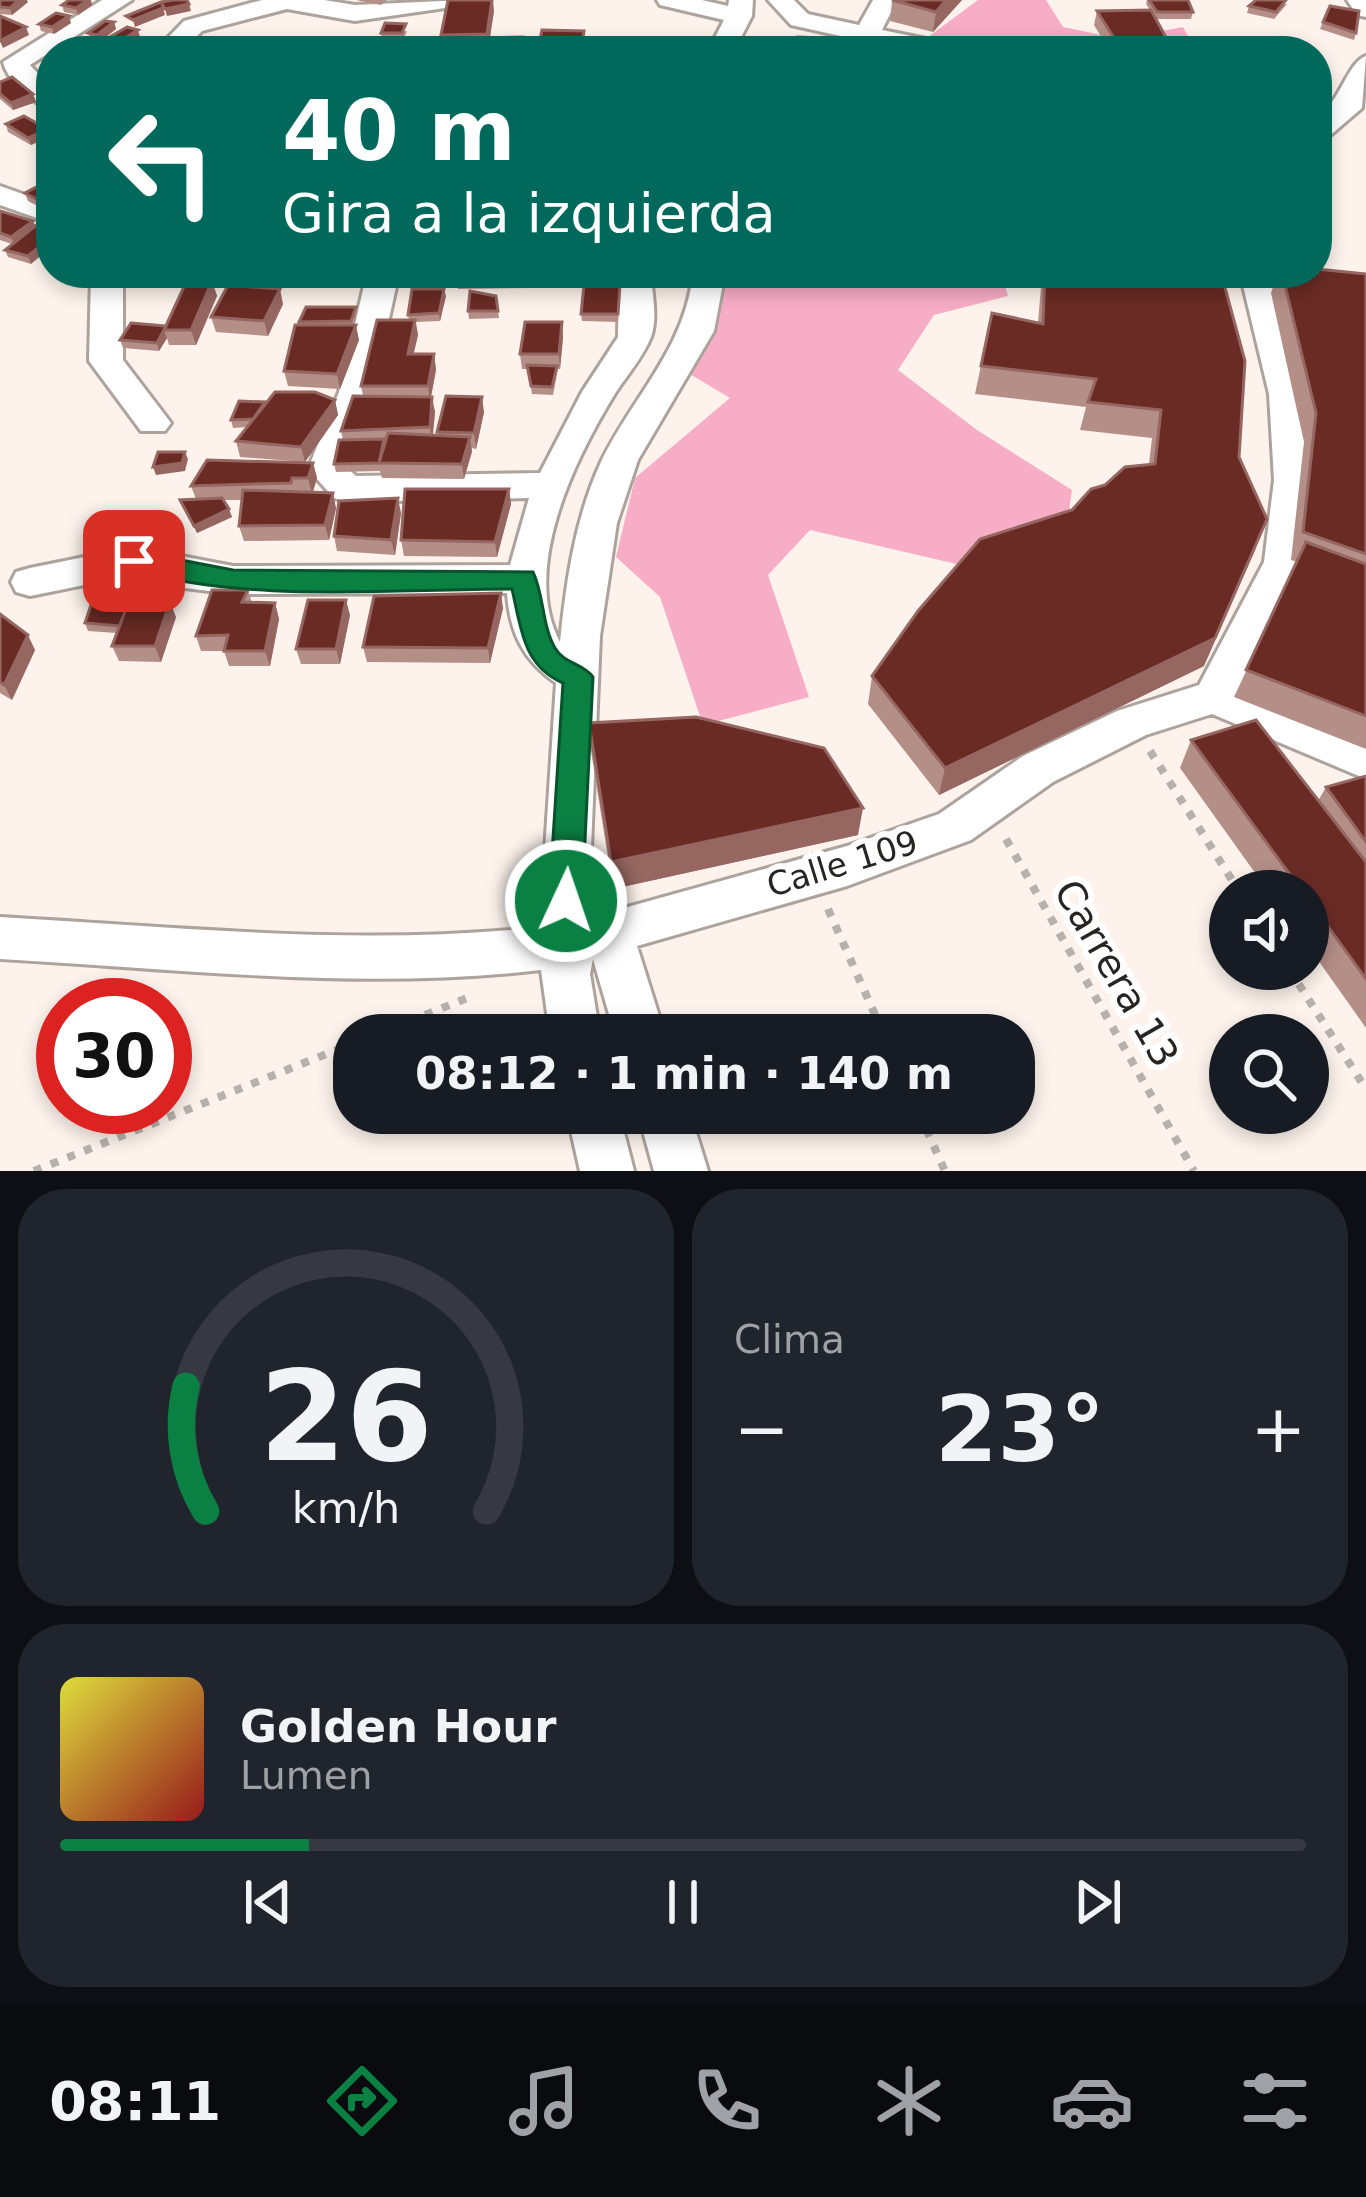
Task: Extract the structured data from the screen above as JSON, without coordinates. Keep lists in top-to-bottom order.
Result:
{
  "streets": {
    "street": ["Calle 109"],
    "path": ["Carrera 13"]
  },
  "crossings": [
    ["Calle 109", "Carrera 13"]
  ],
  "page": {
    "turn": ["40 m", "Gira a la izquierda"],
    "limit": "30",
    "trip": "08:12 · 1 min · 140 m",
    "tile": "Clima",
    "heat": ["−", "23°", "+"],
    "song": ["Golden Hour", "Lumen"],
    "tabs": "08:11",
    "gauge": ["26", "km/h"]
  }
}
